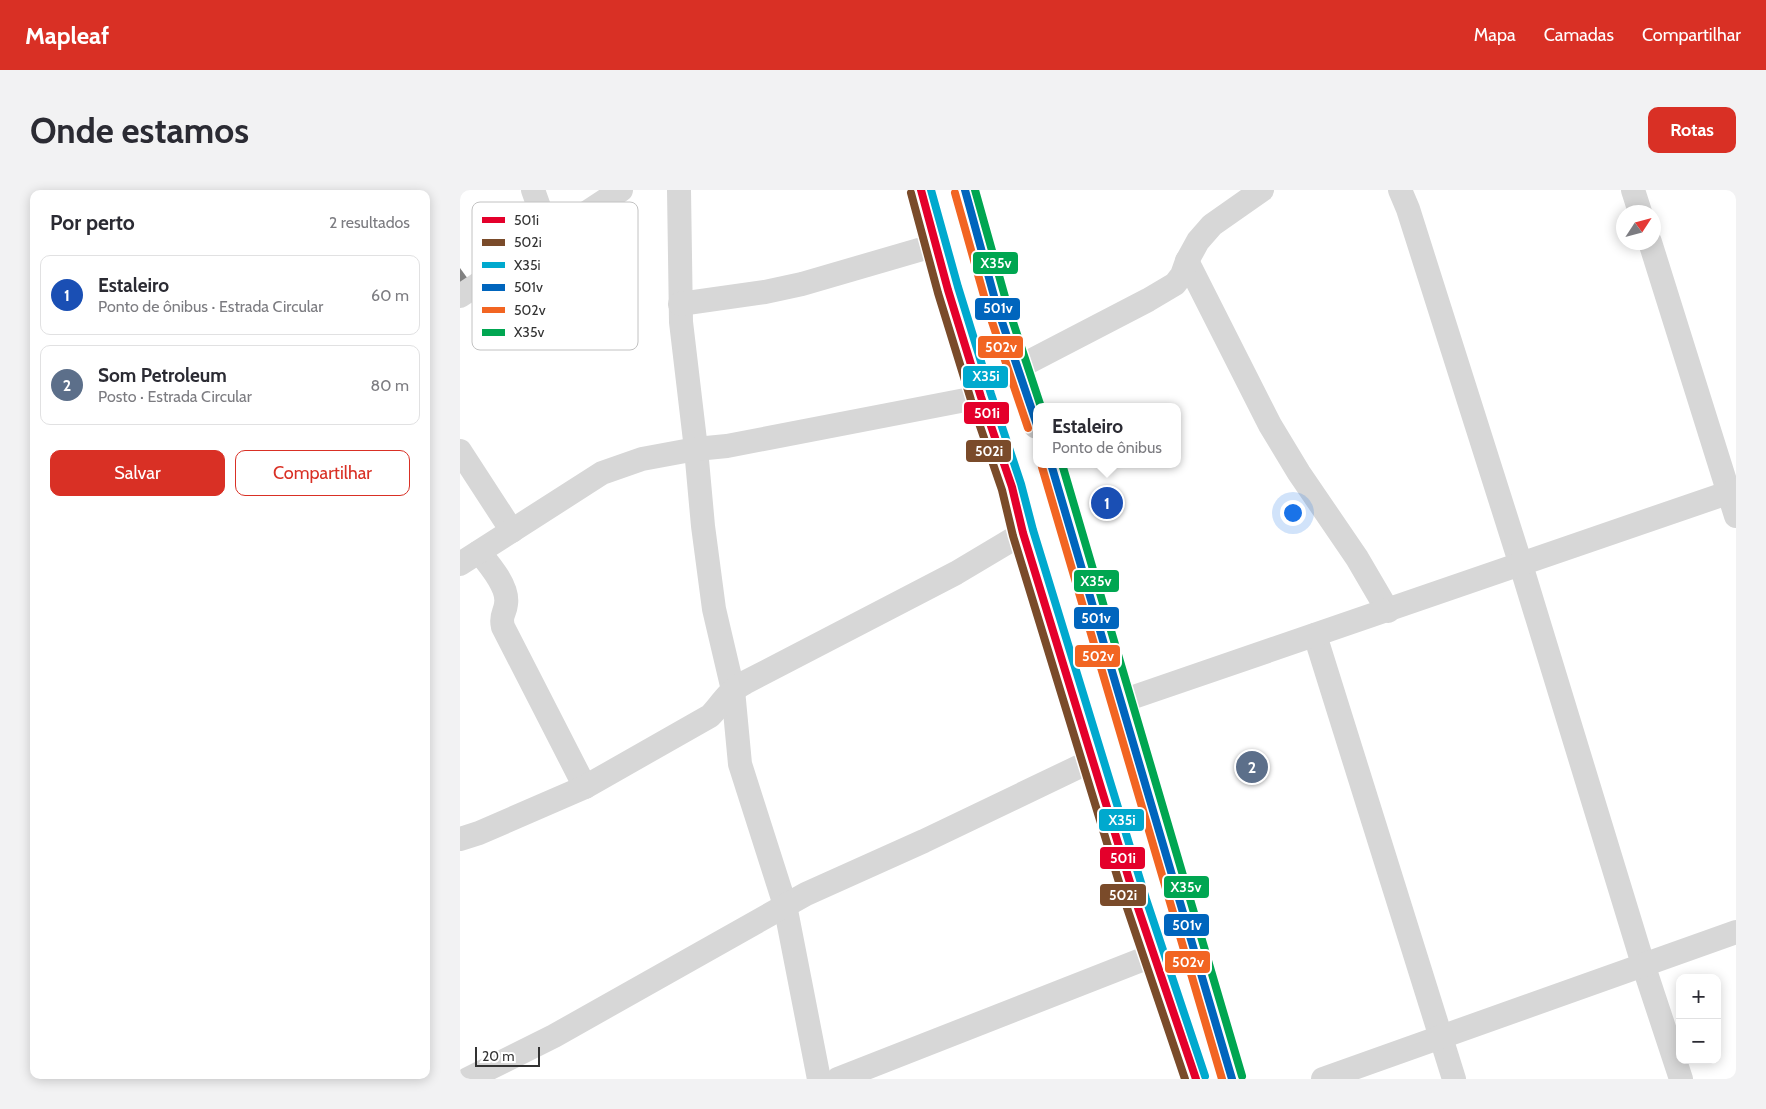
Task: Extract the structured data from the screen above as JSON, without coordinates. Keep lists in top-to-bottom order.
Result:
{
  "lines": [
    "transit line 501i",
    "transit line X35i",
    "transit line 501v",
    "transit line X35v",
    "transit line 502i",
    "transit line 502v"
  ],
  "legend": [
    "501i",
    "502i",
    "X35i",
    "501v",
    "502v",
    "X35v"
  ],
  "scale_bar": "20 m",
  "north": "top right",
  "page": {
    "header": "Mapleaf",
    "nav": ["Mapa", "Camadas", "Compartilhar"],
    "buttons": [
      "Rotas",
      ["Salvar", "Compartilhar"]
    ],
    "title": "Onde estamos",
    "heading": ["Por perto", "2 resultados"],
    "list": [
      {
        "mark": "1",
        "name": "Estaleiro",
        "note": "Ponto de ônibus · Estrada Circular",
        "value": "60 m"
      },
      {
        "mark": "2",
        "name": "Som Petroleum",
        "note": "Posto · Estrada Circular",
        "value": "80 m"
      }
    ],
    "popup": ["Estaleiro", "Ponto de ônibus"],
    "pins": ["1", "2"],
    "map_buttons": ["+", "−"],
    "scale": "20 m"
  }
}
